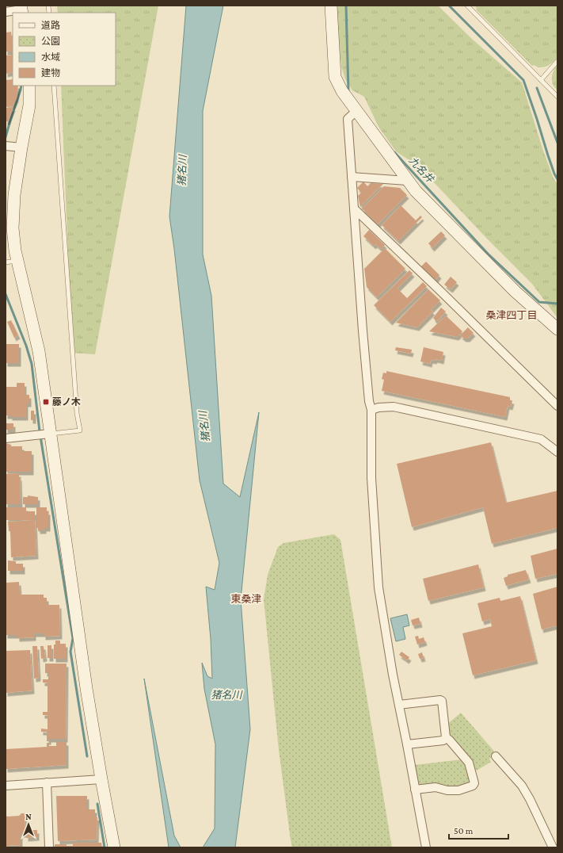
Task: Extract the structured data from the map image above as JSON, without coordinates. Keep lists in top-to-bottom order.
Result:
{
  "districts": ["桑津四丁目", "東桑津"],
  "water": ["九名井", "猪名川"],
  "places": {
    "transit": ["藤ノ木"]
  },
  "legend": [
    "道路",
    "公園",
    "水域",
    "建物"
  ],
  "scale_bar": "50 m",
  "north": "top"
}
